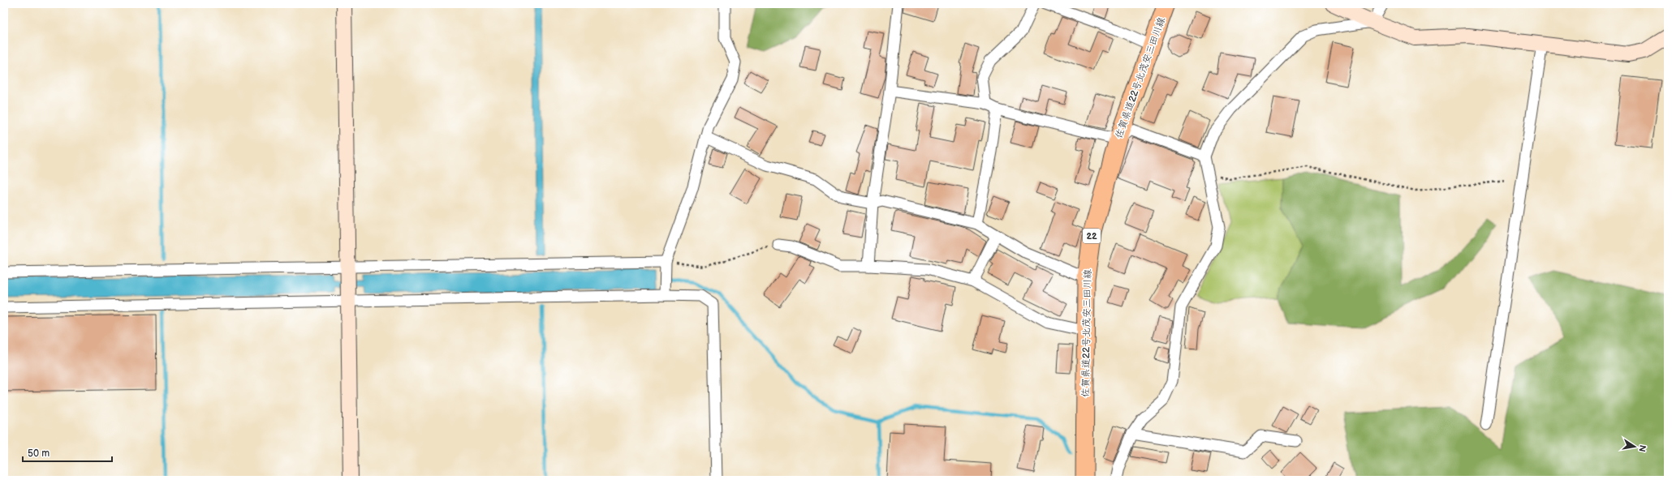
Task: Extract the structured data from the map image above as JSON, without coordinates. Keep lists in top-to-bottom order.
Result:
{
  "streets": {
    "main road": ["佐賀県道22号北茂安三田川線", "22"]
  },
  "scale_bar": "50 m",
  "north": "right"
}
